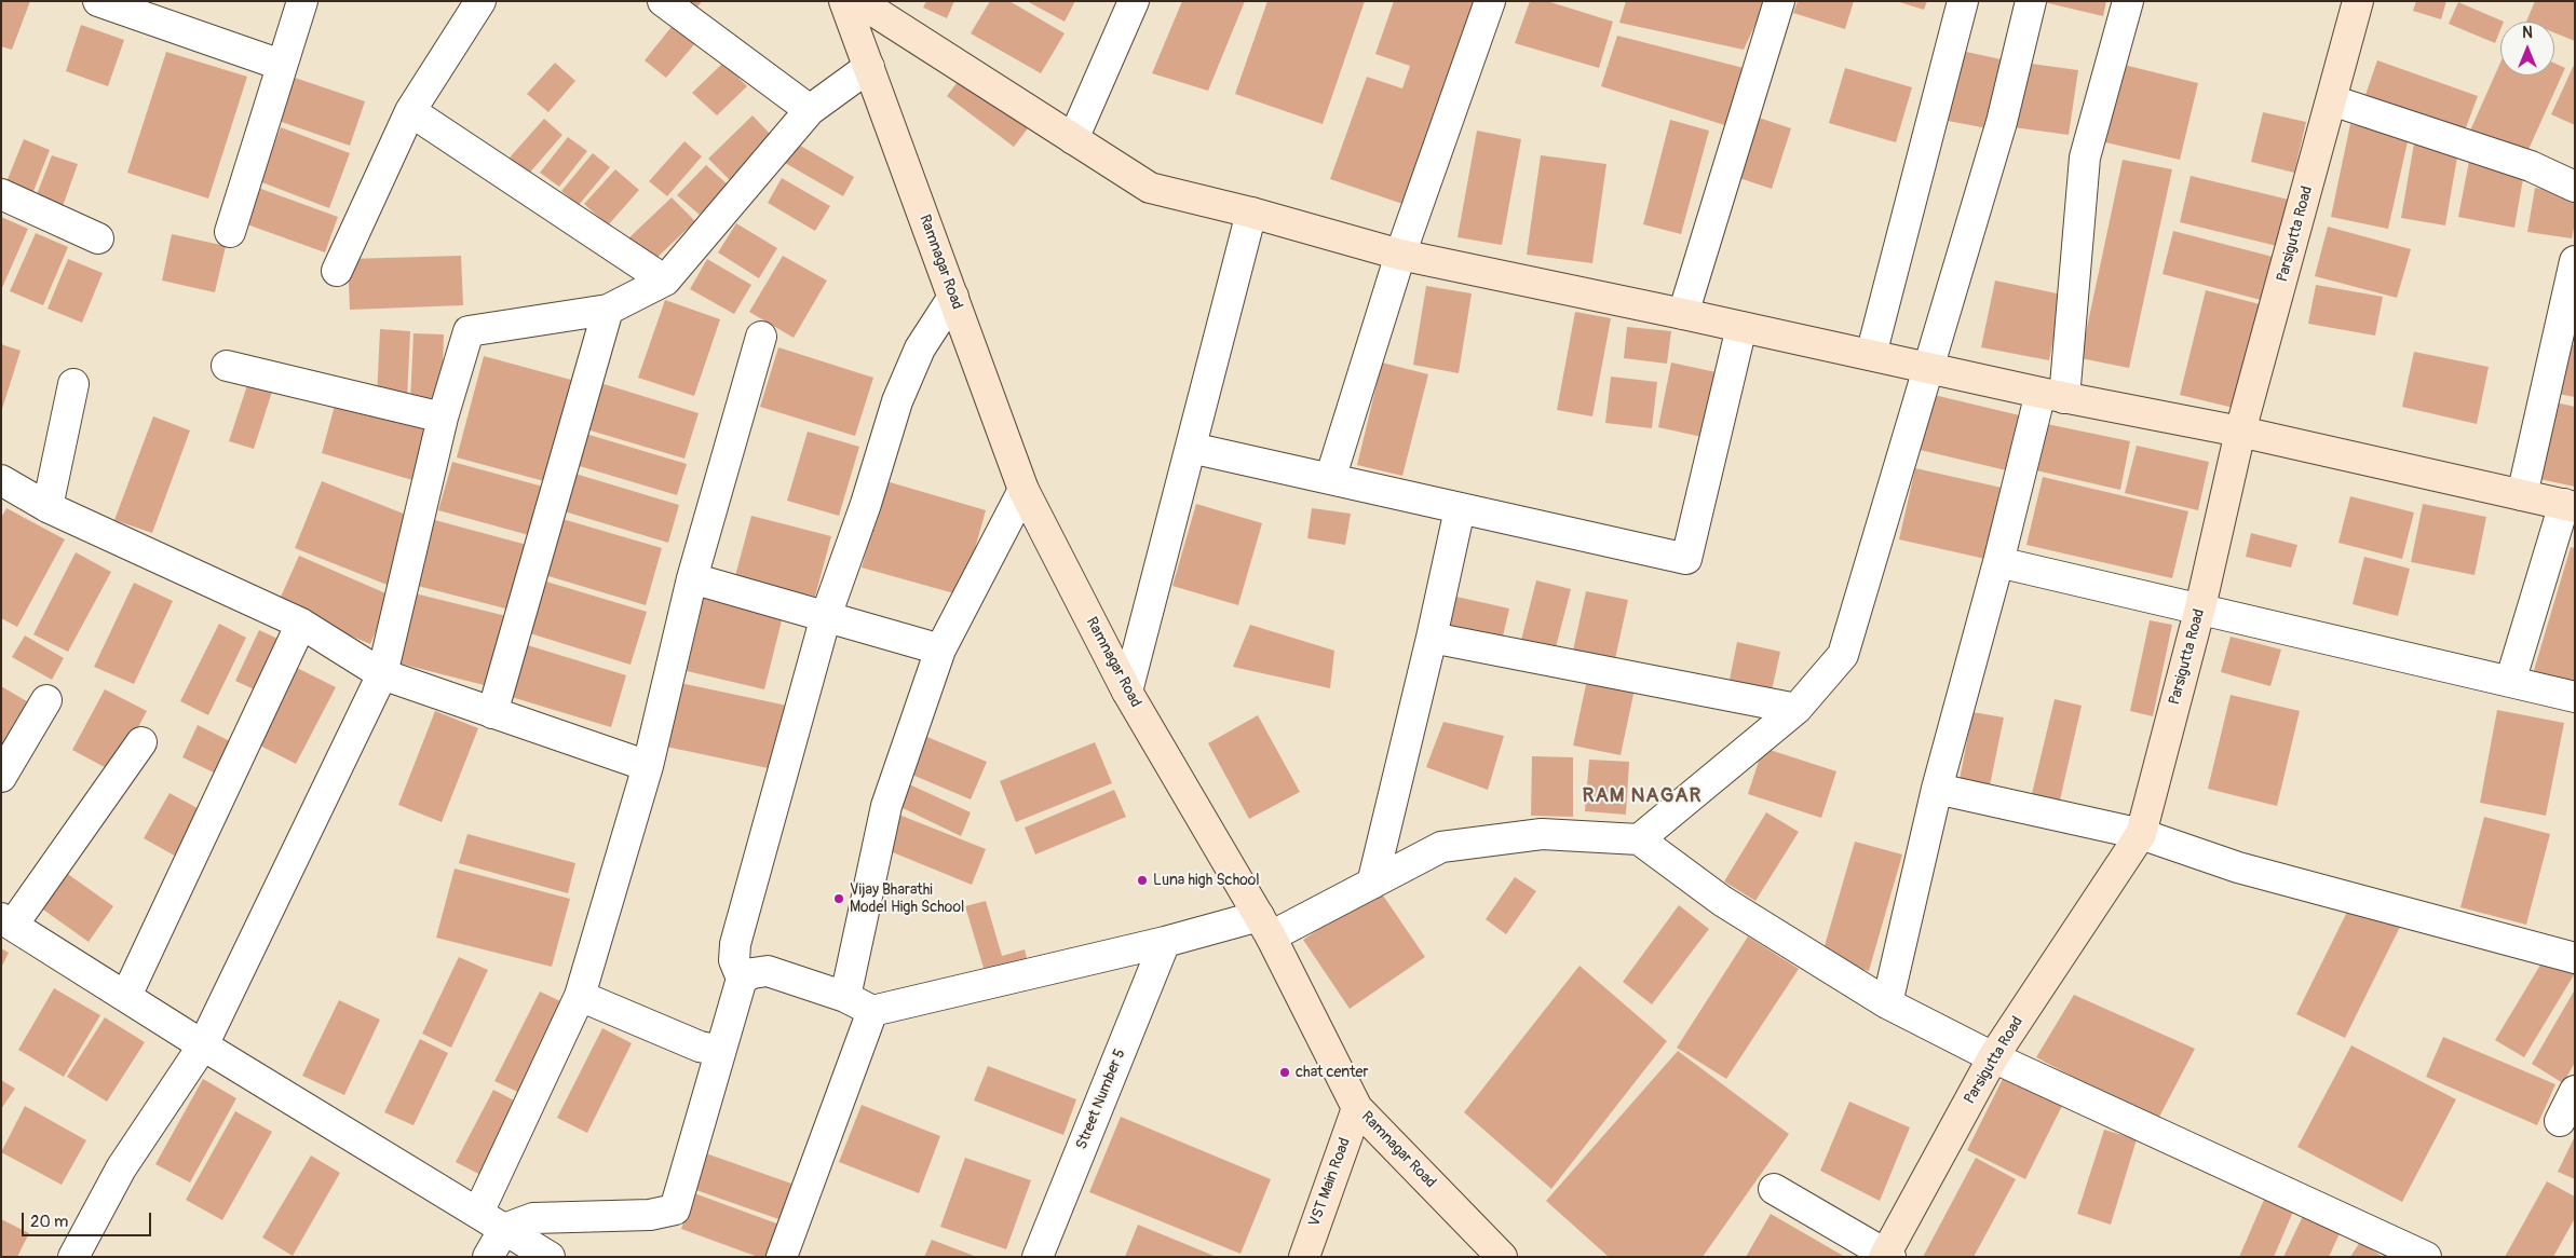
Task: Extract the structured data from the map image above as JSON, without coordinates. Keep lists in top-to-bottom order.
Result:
{
  "streets": {
    "street": [
      "Parsigutta Road",
      "Ramnagar Road",
      "Street Number 5",
      "VST Main Road"
    ]
  },
  "crossings": [
    ["Ramnagar Road", "VST Main Road"]
  ],
  "districts": ["RAM NAGAR"],
  "places": ["Luna high School", "Vijay Bharathi Model High School", "chat center"],
  "scale_bar": "20 m",
  "north": "top"
}
